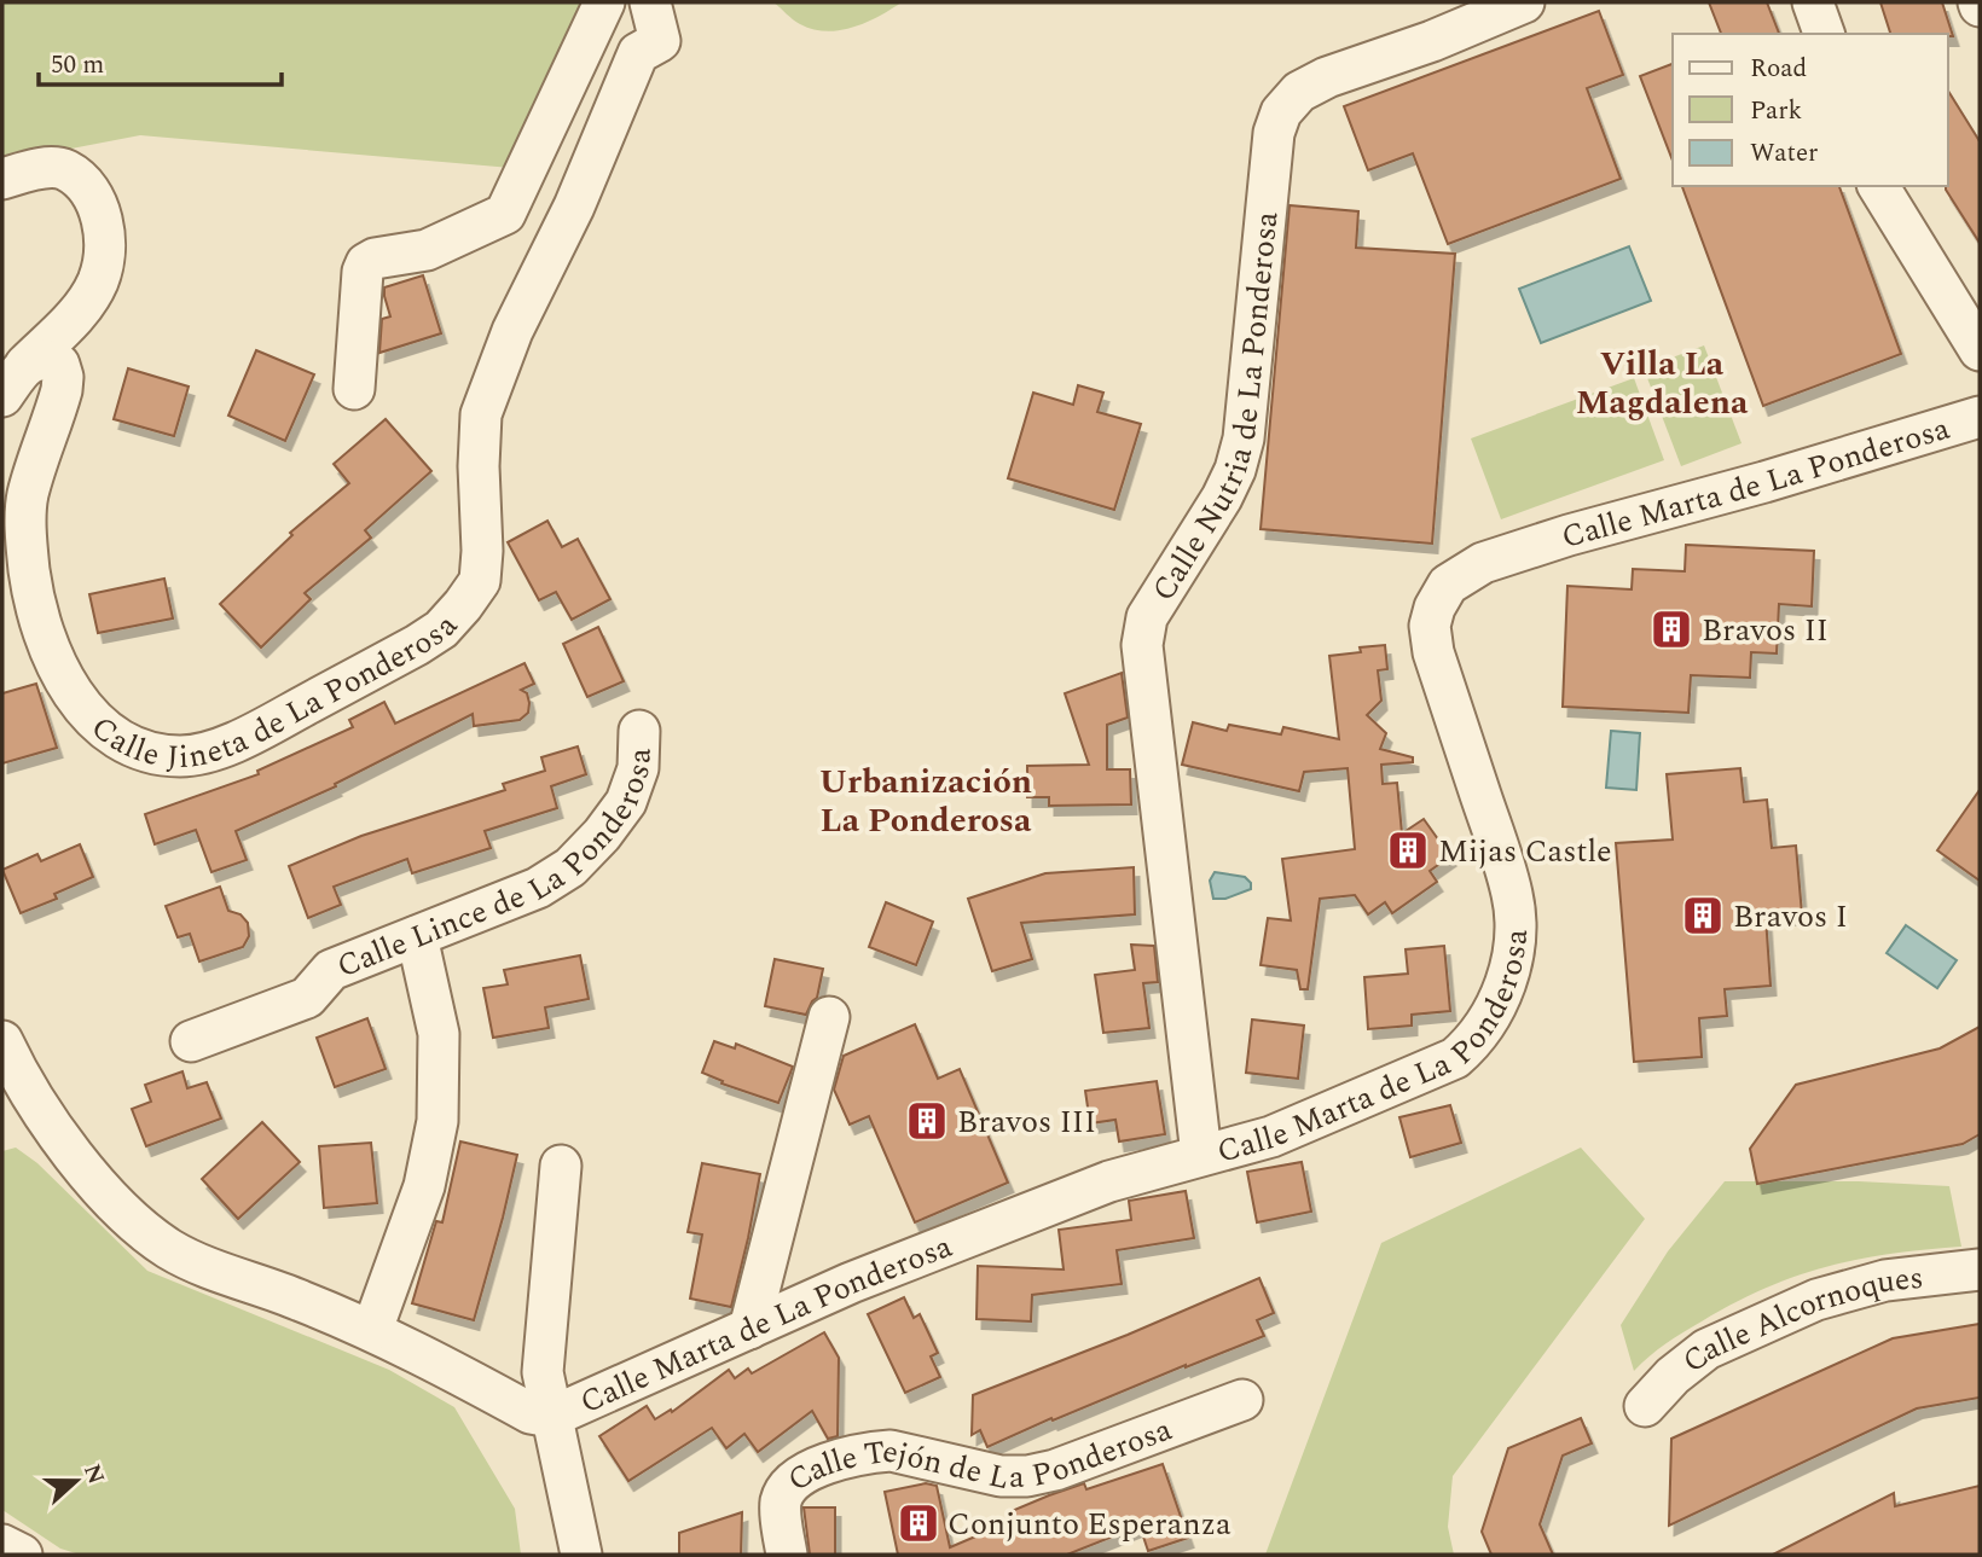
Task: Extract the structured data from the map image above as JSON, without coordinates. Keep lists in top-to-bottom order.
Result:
{
  "streets": {
    "street": [
      "Calle Nutria de La Ponderosa",
      "Calle Marta de La Ponderosa",
      "Calle Jineta de La Ponderosa",
      "Calle Lince de La Ponderosa",
      "Calle Alcornoques",
      "Calle Tejón de La Ponderosa"
    ]
  },
  "crossings": [
    ["Calle Nutria de La Ponderosa", "Calle Marta de La Ponderosa"]
  ],
  "districts": ["Villa La Magdalena", "Urbanización La Ponderosa"],
  "places": {
    "building": [
      "Bravos II",
      "Mijas Castle",
      "Bravos I",
      "Bravos III",
      "Conjunto Esperanza"
    ]
  },
  "legend": ["Road", "Park", "Water"],
  "scale_bar": "50 m",
  "north": "right"
}
